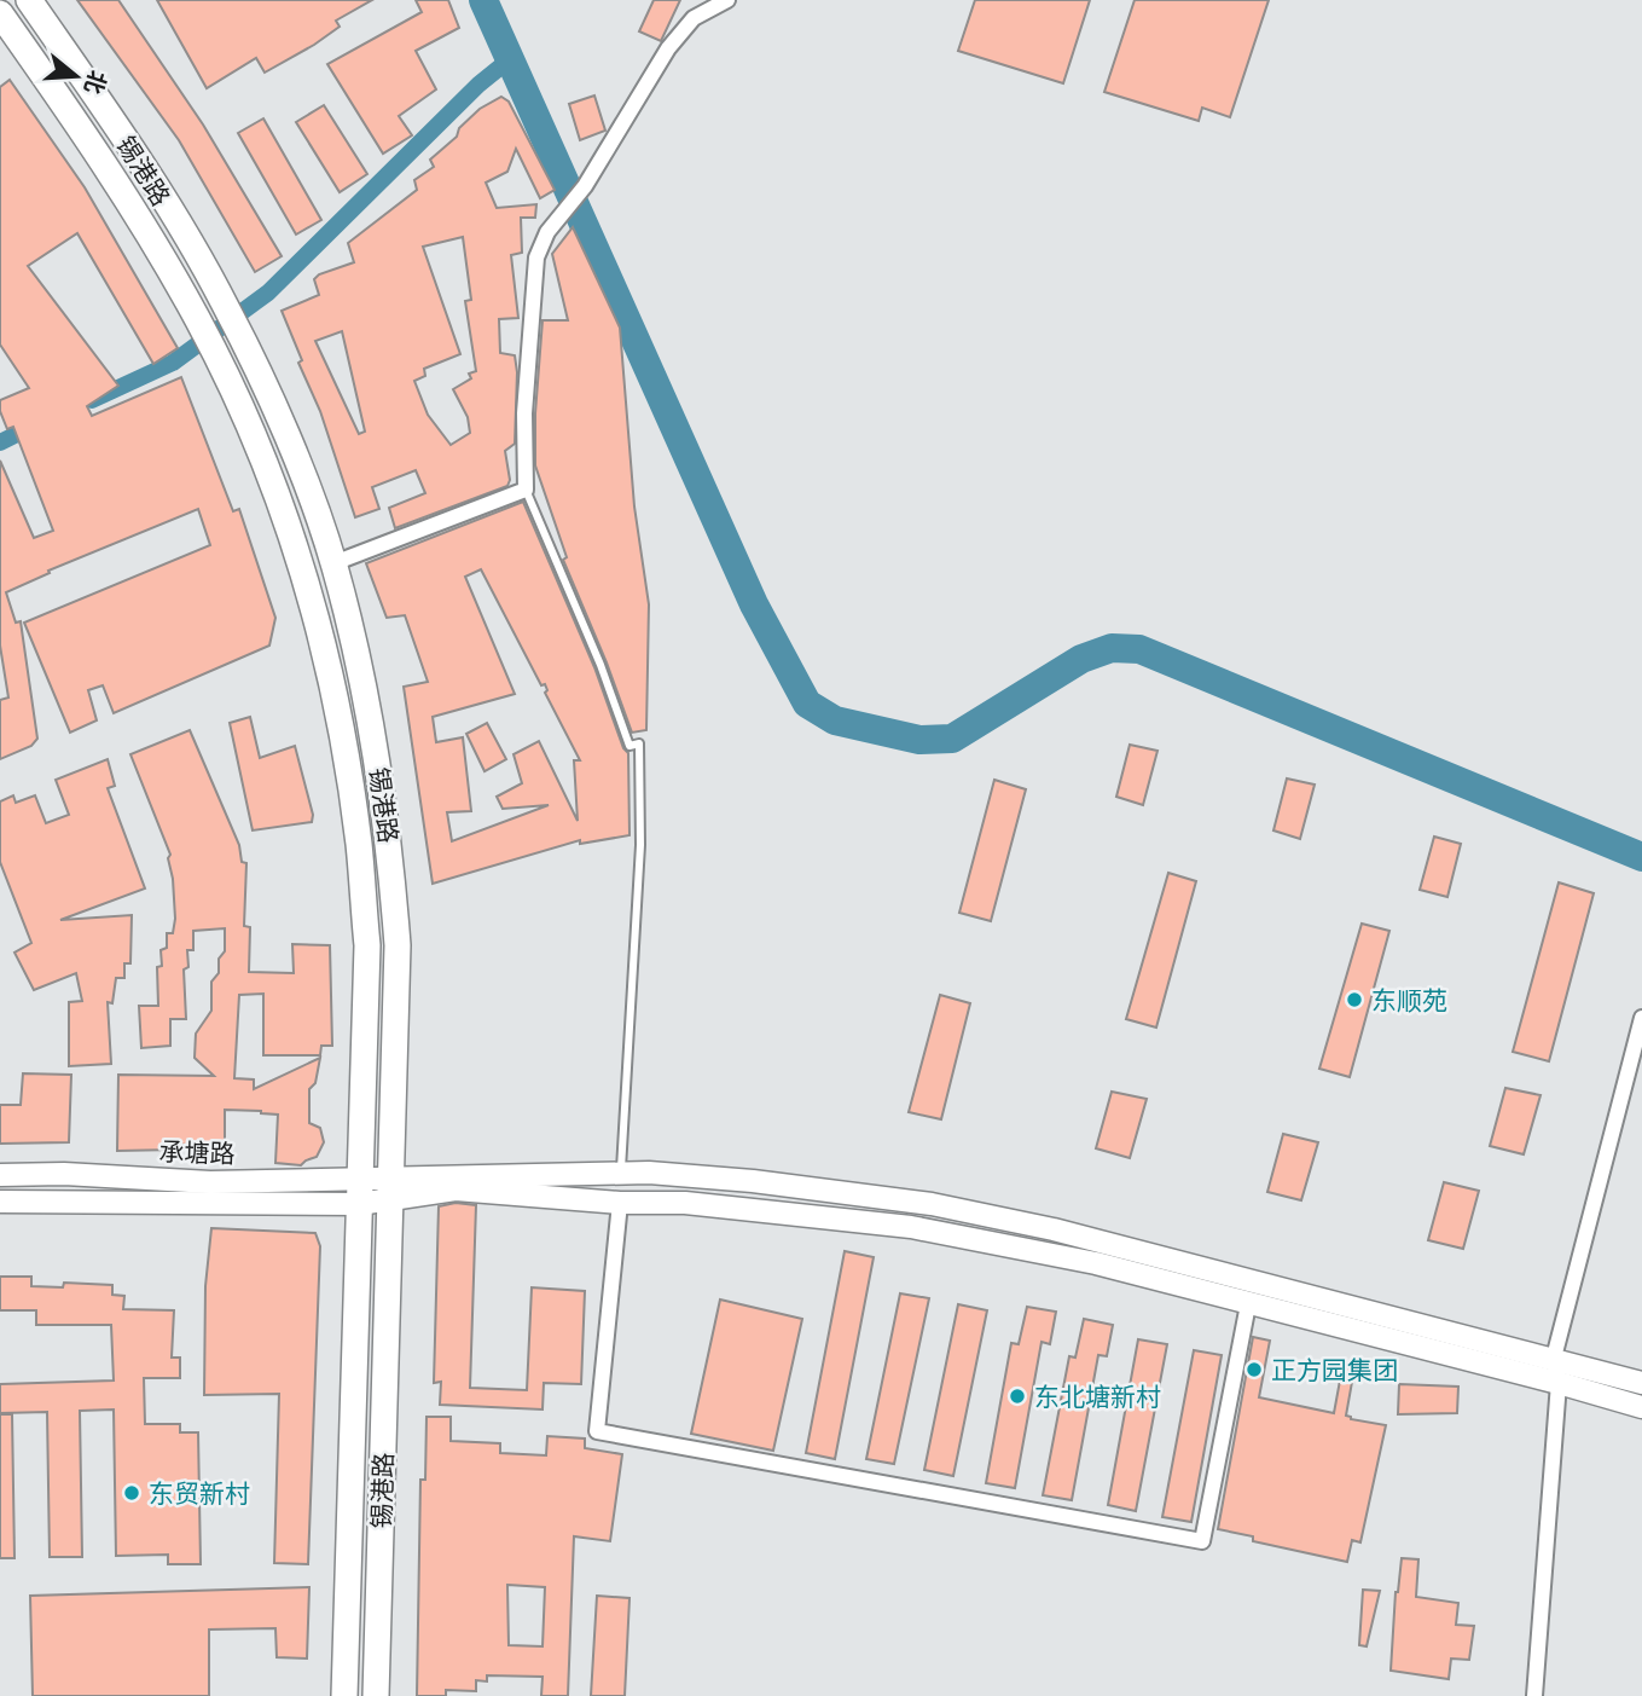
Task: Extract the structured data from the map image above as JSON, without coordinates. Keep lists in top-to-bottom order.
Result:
{
  "streets": {
    "main road": ["锡港路"],
    "street": ["承塘路"]
  },
  "crossings": [
    ["锡港路", "承塘路"]
  ],
  "places": [
    "东顺苑",
    "正方园集团",
    "东北塘新村",
    "东贸新村"
  ],
  "north": "right"
}
